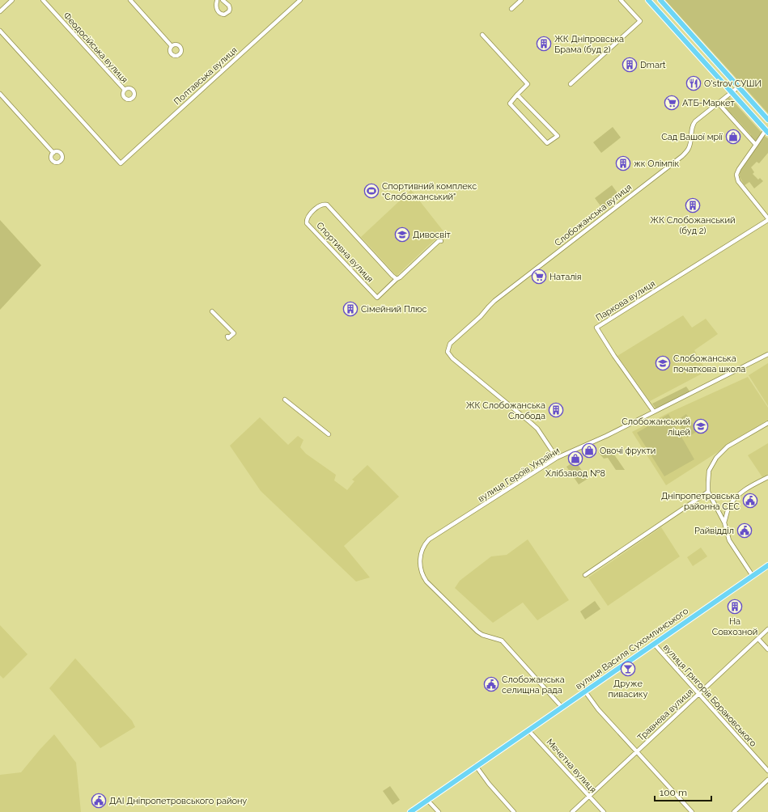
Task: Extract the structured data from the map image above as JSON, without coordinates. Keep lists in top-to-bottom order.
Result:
{
  "streets": {
    "main road": ["вулиця Василя Сухомлинського"],
    "street": [
      "Феодосійська вулиця",
      "Полтавська вулиця",
      "Слобожанська вулиця",
      "Спортивна вулиця",
      "Паркова вулиця",
      "вулиця Героїв України",
      "вулиця Григорія Бораковського",
      "Травнева вулиця",
      "Мечетна вулиця"
    ]
  },
  "crossings": [
    ["Слобожанська вулиця", "вулиця Героїв України"],
    ["вулиця Героїв України", "вулиця Василя Сухомлинського"],
    ["вулиця Василя Сухомлинського", "вулиця Григорія Бораковського"],
    ["вулиця Василя Сухомлинського", "Мечетна вулиця"],
    ["вулиця Григорія Бораковського", "Травнева вулиця"],
    ["Травнева вулиця", "Мечетна вулиця"]
  ],
  "places": {
    "building": [
      "ЖК Дніпровська Брама (буд 2)",
      "Dmart",
      "жк Олімпік",
      "ЖК Слобожанський (буд 2)",
      "Сімейний Плюс",
      "ЖК Слобожанська Слобода",
      "На Совхозной"
    ],
    "restaurant": ["O'strov СУШИ"],
    "supermarket": ["АТБ-Маркет", "Наталія"],
    "shop": ["Сад Вашої мрії", "Овочі фрукти", "Хлібзавод №8"],
    "sports": ["Спортивний комплекс \"Слобожанський\""],
    "school or university": ["Дивосвіт", "Cлобожанська початкова школа", "Слобожанський ліцей"],
    "public building": [
      "Дніпропетровська районна СЕС",
      "Райвідділ",
      "Слобожанська селищна рада",
      "ДАІ Дніпропетровського району"
    ],
    "bar": ["Друже пивасику"]
  },
  "scale_bar": "100 m"
}
